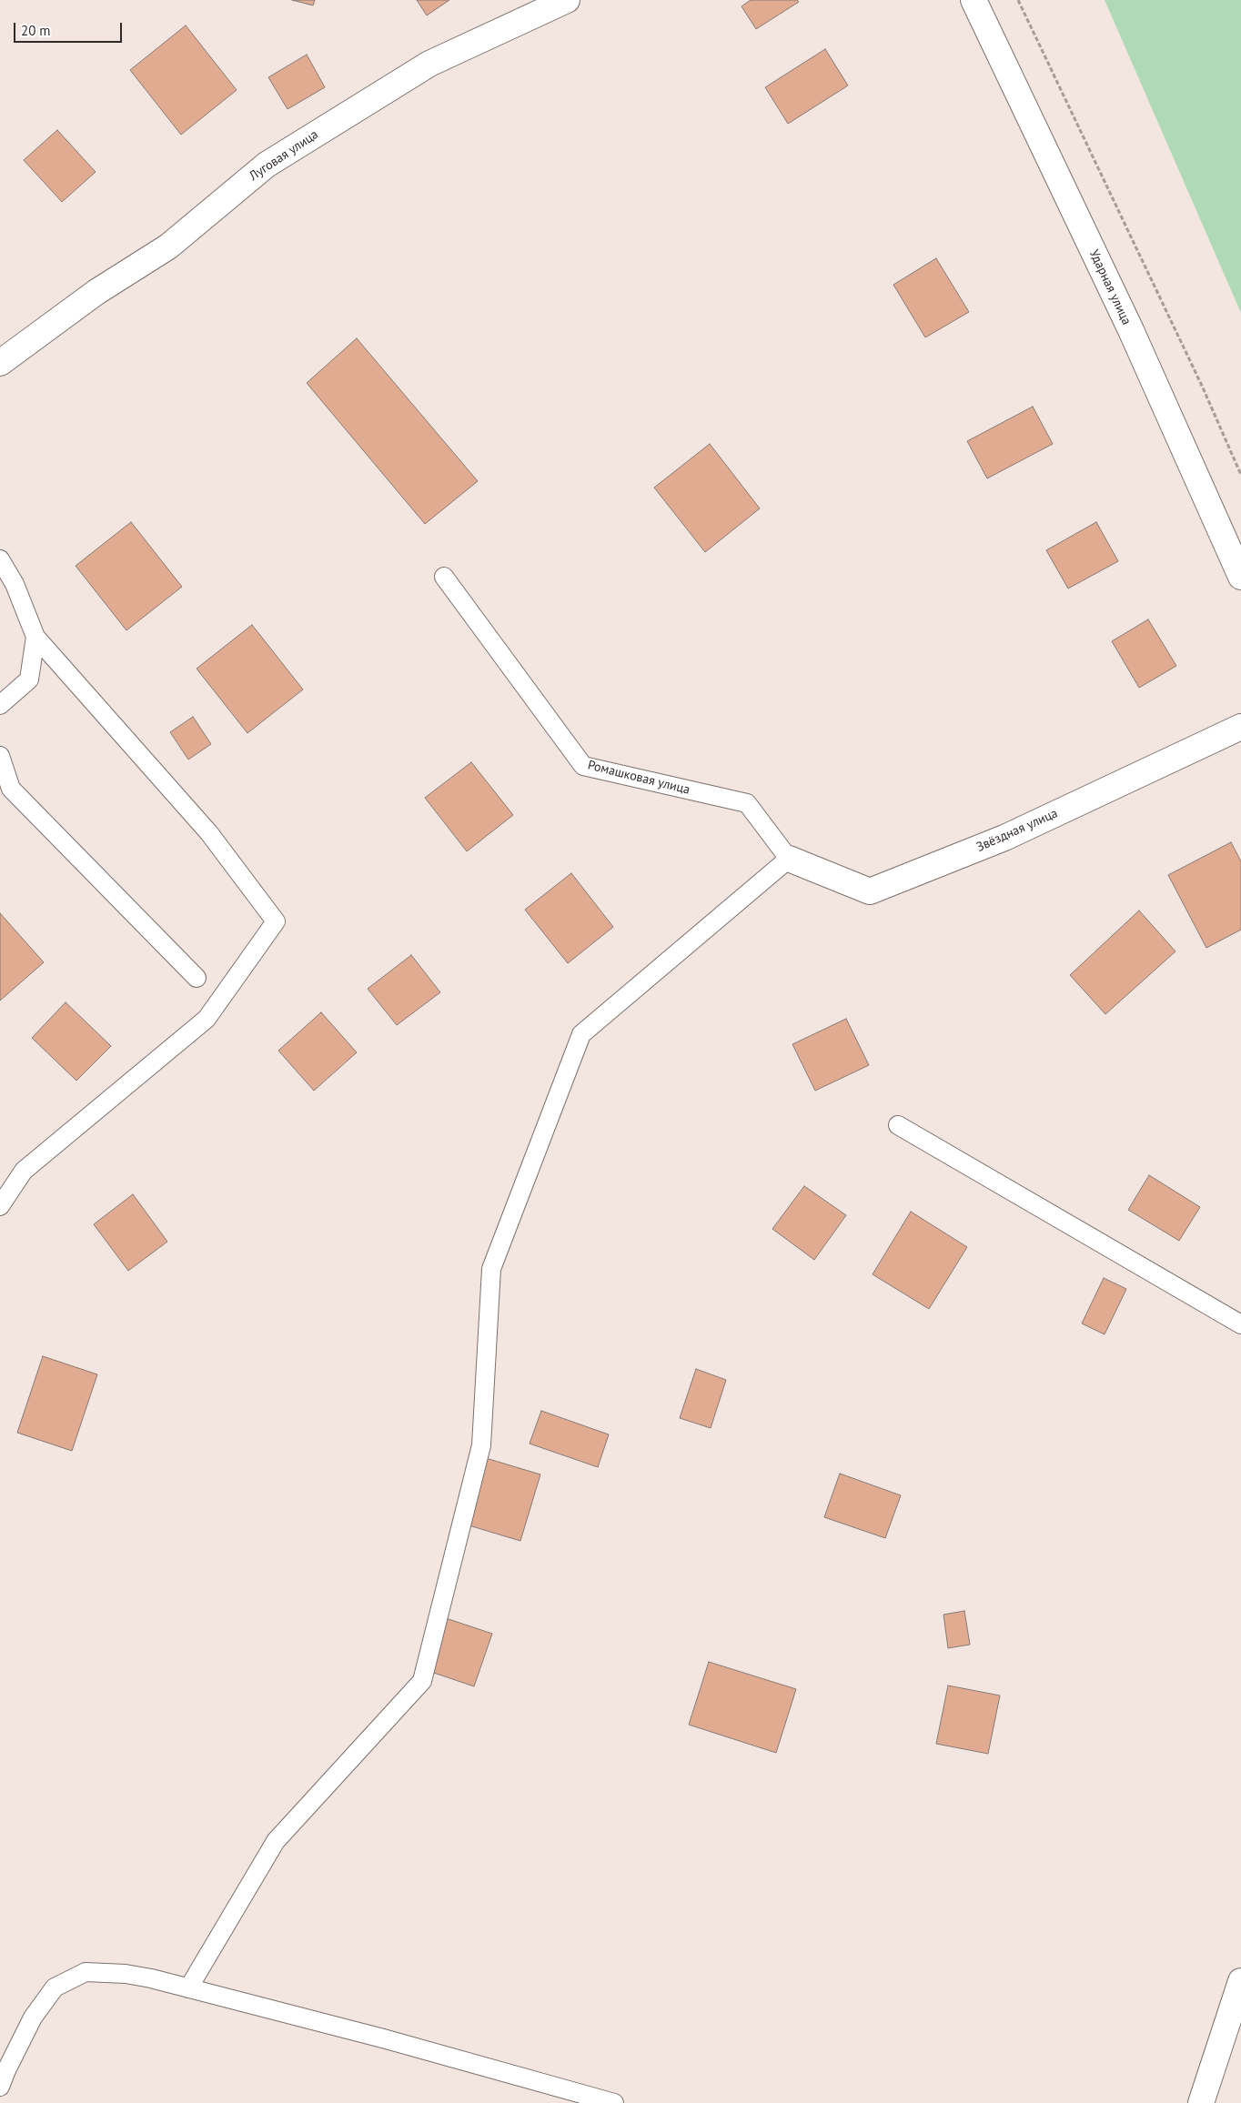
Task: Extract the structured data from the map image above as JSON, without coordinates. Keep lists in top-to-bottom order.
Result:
{
  "streets": {
    "street": ["Луговая улица", "Ударная улица", "Звёздная улица"],
    "lane": ["Ромашковая улица"]
  },
  "crossings": [
    ["Ромашковая улица", "Звёздная улица"]
  ],
  "scale_bar": "20 m"
}
